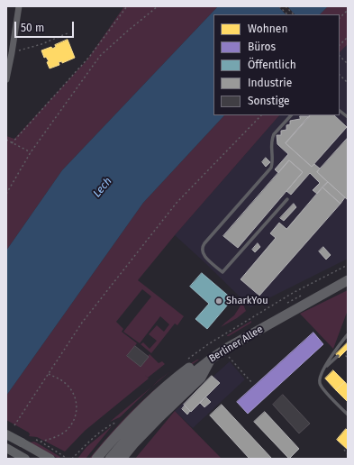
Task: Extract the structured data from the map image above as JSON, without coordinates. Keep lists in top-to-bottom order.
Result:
{
  "streets": {
    "main road": ["Berliner Allee"]
  },
  "water": ["Lech"],
  "places": ["SharkYou"],
  "legend": [
    "Wohnen",
    "Büros",
    "Öffentlich",
    "Industrie",
    "Sonstige"
  ],
  "scale_bar": "50 m"
}
